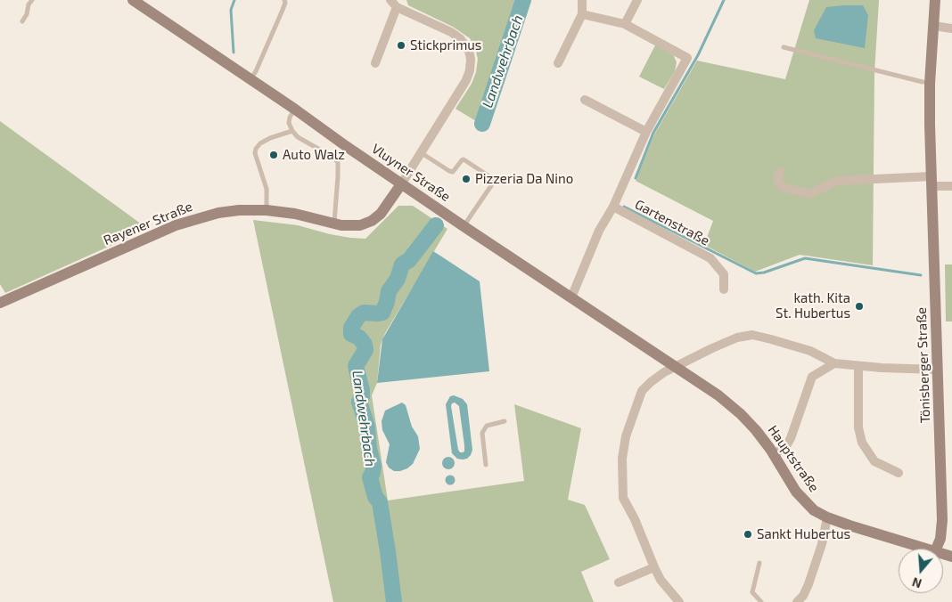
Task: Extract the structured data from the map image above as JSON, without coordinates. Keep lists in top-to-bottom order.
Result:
{
  "streets": {
    "main road": [
      "Vluyner Straße",
      "Rayener Straße",
      "Tönisberger Straße",
      "Hauptstraße"
    ],
    "street": ["Gartenstraße"]
  },
  "crossings": [
    ["Vluyner Straße", "Gartenstraße"],
    ["Vluyner Straße", "Rayener Straße"],
    ["Vluyner Straße", "Hauptstraße"]
  ],
  "water": ["Landwehrbach"],
  "places": [
    "Stickprimus",
    "Auto Walz",
    "Pizzeria Da Nino",
    "kath. Kita St. Hubertus",
    "Sankt Hubertus"
  ],
  "north": "bottom"
}
